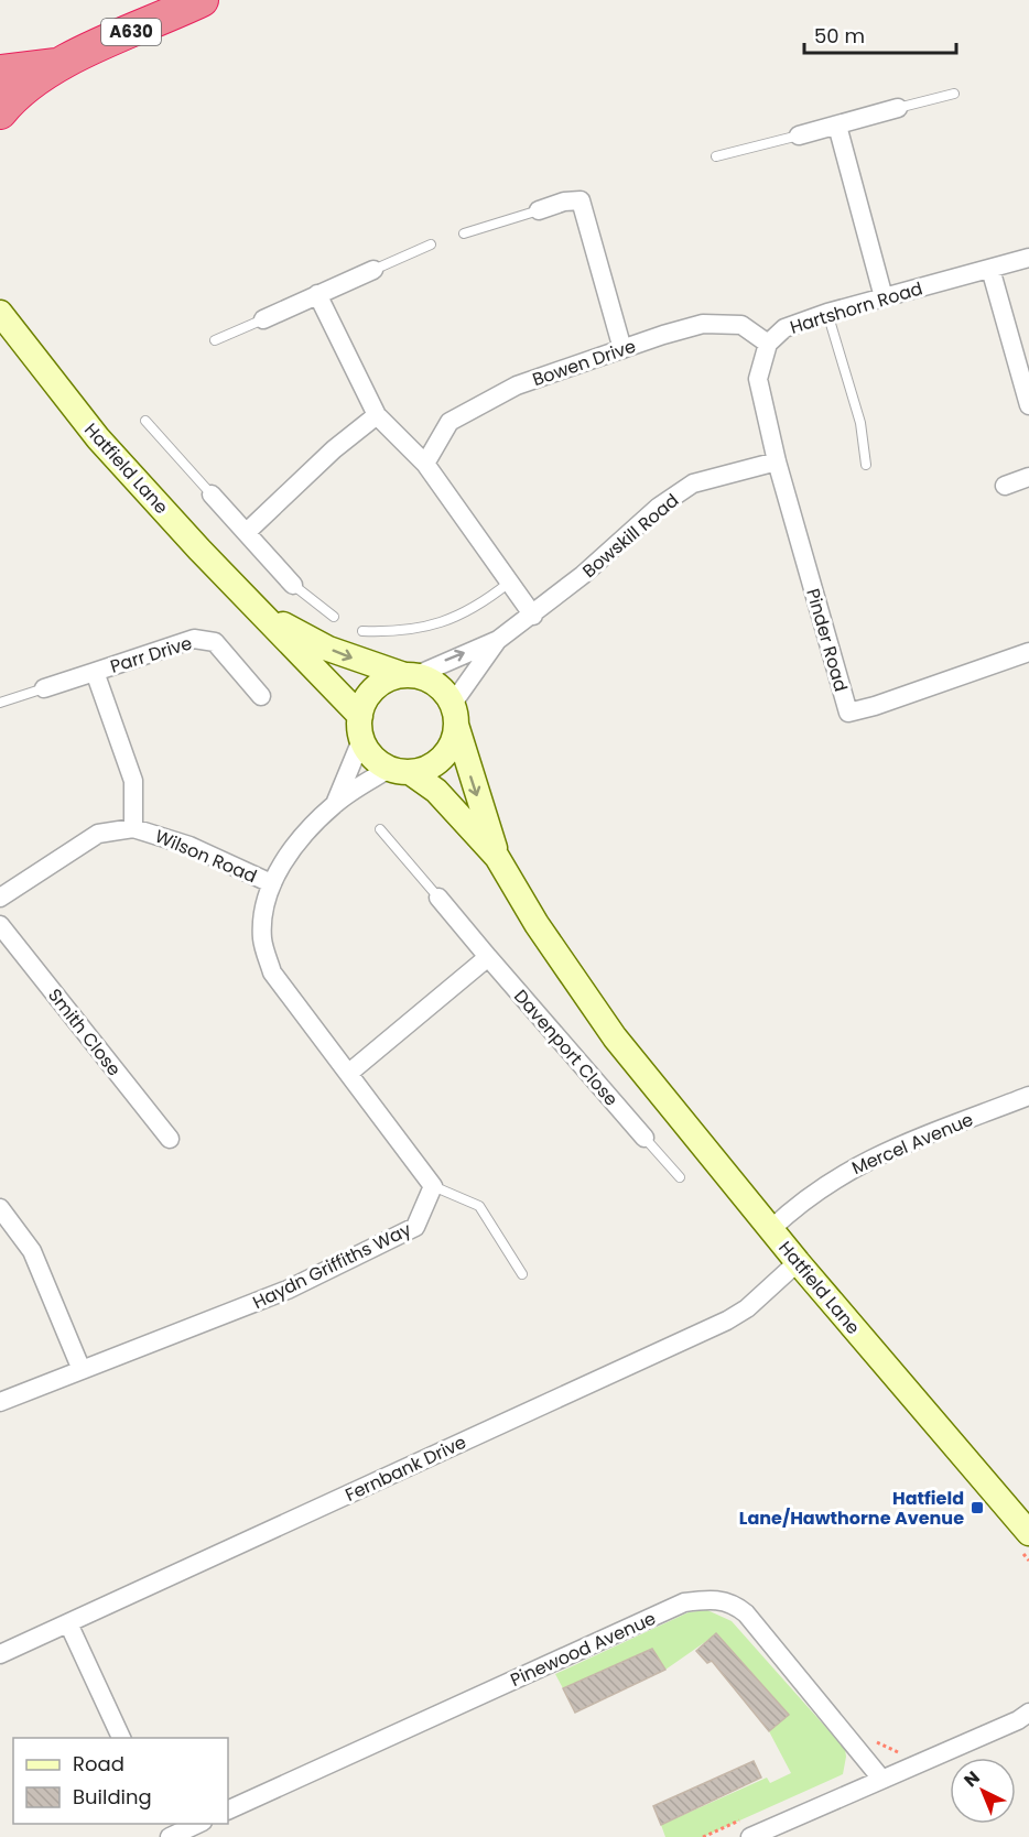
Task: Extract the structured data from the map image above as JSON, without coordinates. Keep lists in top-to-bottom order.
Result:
{
  "streets": {
    "highway": ["A630"],
    "street": [
      "Hartshorn Road",
      "Bowen Drive",
      "Hatfield Lane",
      "Bowskill Road",
      "Pinder Road",
      "Parr Drive",
      "Wilson Road",
      "Smith Close",
      "Davenport Close",
      "Mercel Avenue",
      "Haydn Griffiths Way",
      "Fernbank Drive",
      "Pinewood Avenue"
    ]
  },
  "crossings": [
    ["Hartshorn Road", "Bowen Drive"],
    ["Hartshorn Road", "Bowskill Road"],
    ["Hartshorn Road", "Pinder Road"],
    ["Hatfield Lane", "Bowskill Road"],
    ["Hatfield Lane", "Mercel Avenue"],
    ["Hatfield Lane", "Fernbank Drive"],
    ["Bowskill Road", "Pinder Road"],
    ["Parr Drive", "Wilson Road"]
  ],
  "places": {
    "transit": ["Hatfield Lane/Hawthorne Avenue"]
  },
  "legend": ["Road", "Building"],
  "scale_bar": "50 m",
  "north": "top left"
}
